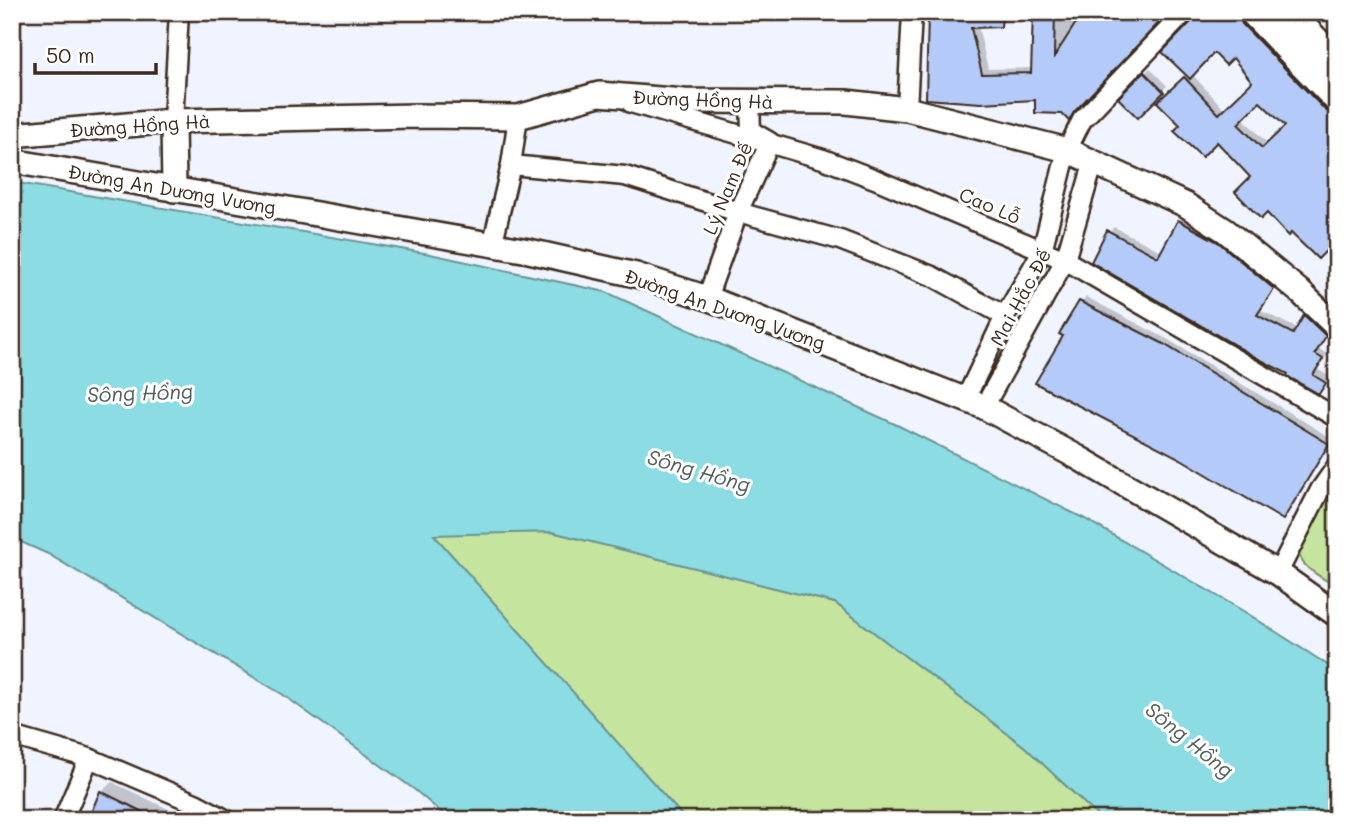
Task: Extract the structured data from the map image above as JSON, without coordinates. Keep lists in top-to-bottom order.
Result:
{
  "streets": {
    "street": [
      "Đường Hồng Hà",
      "Lý Nam Đế",
      "Đường An Dương Vương",
      "Cao Lỗ",
      "Mai Hắc Đế"
    ]
  },
  "crossings": [
    ["Đường Hồng Hà", "Lý Nam Đế"],
    ["Đường Hồng Hà", "Cao Lỗ"],
    ["Đường Hồng Hà", "Mai Hắc Đế"],
    ["Lý Nam Đế", "Đường An Dương Vương"],
    ["Lý Nam Đế", "Cao Lỗ"],
    ["Đường An Dương Vương", "Mai Hắc Đế"],
    ["Cao Lỗ", "Mai Hắc Đế"]
  ],
  "water": ["Sông Hồng"],
  "scale_bar": "50 m"
}
